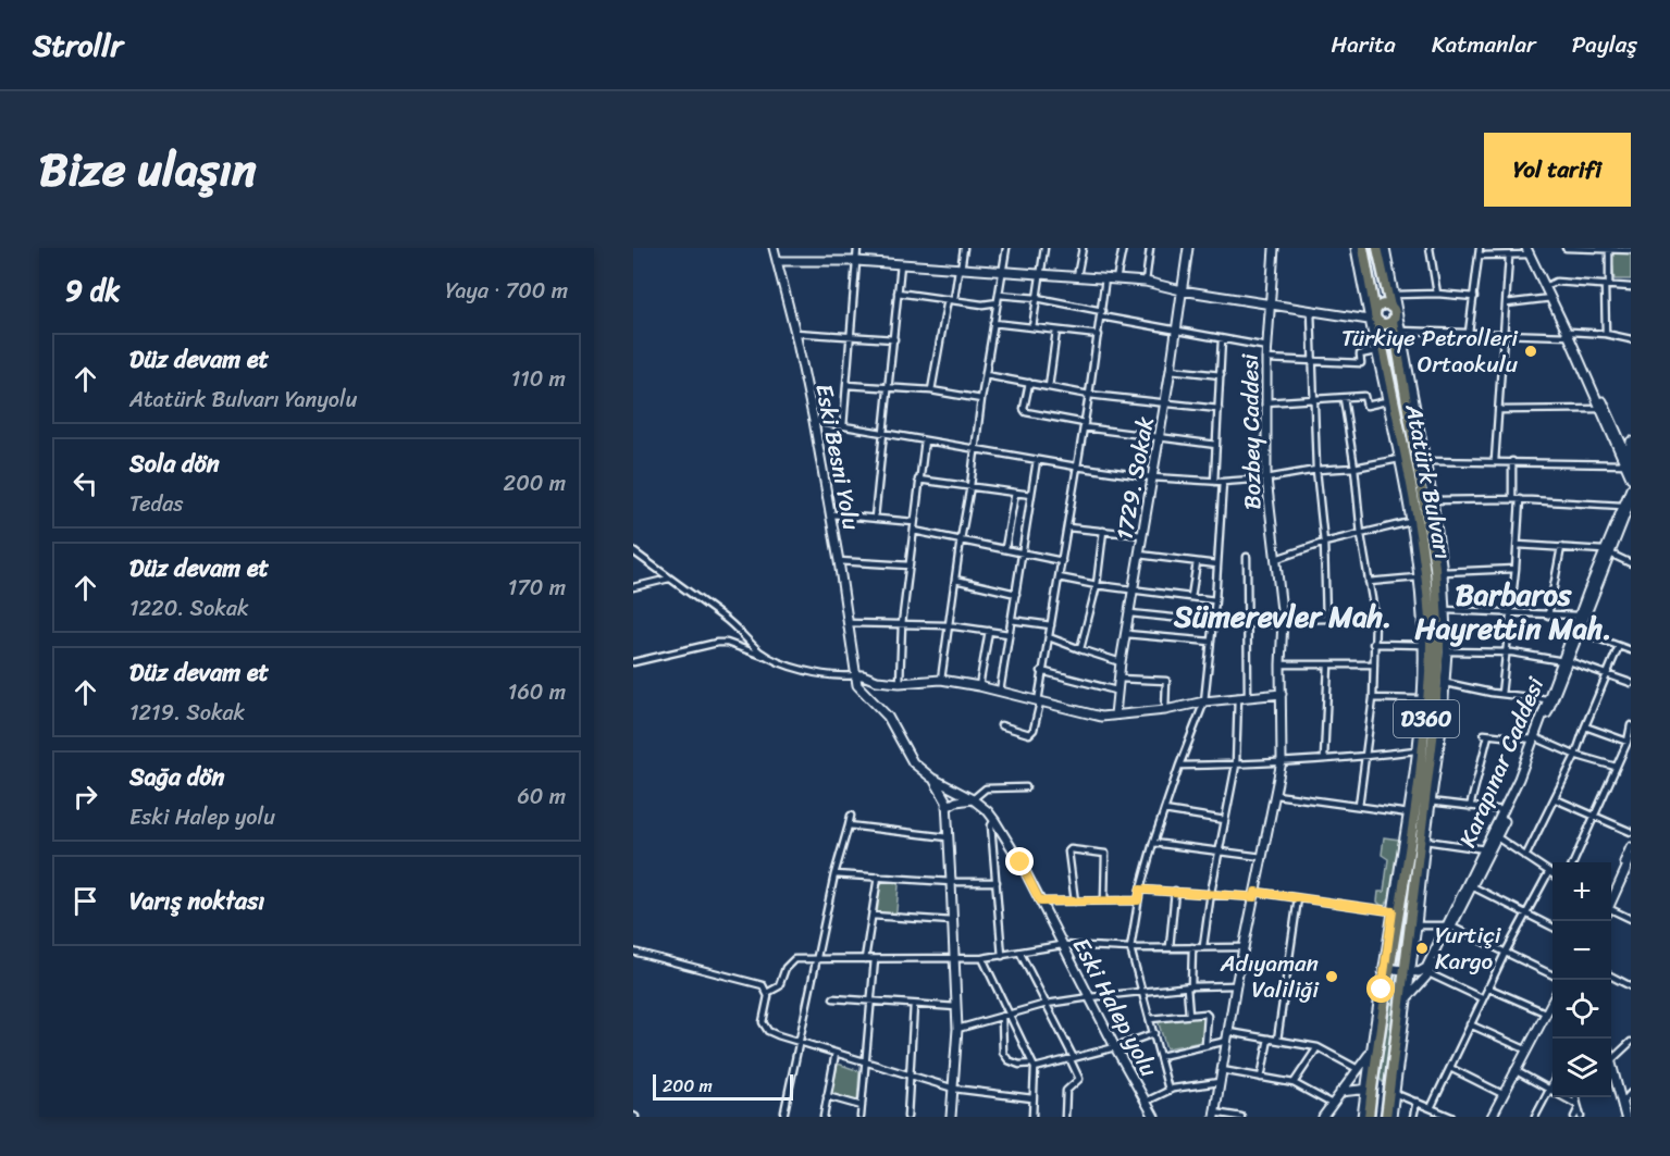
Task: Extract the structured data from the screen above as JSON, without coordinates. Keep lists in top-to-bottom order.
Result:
{
  "streets": {
    "highway": ["Atatürk Bulvarı", "D360"],
    "street": [
      "Bozbey Caddesi",
      "Eski Besni Yolu",
      "1729. Sokak",
      "Karapınar Caddesi",
      "Eski Halep yolu"
    ]
  },
  "crossings": [
    ["Eski Besni Yolu", "Eski Halep yolu"],
    ["Atatürk Bulvarı", "Karapınar Caddesi"]
  ],
  "districts": ["Barbaros Hayrettin Mah.", "Sümerevler Mah."],
  "places": ["Türkiye Petrolleri Ortaokulu", "Yurtiçi Kargo", "Adıyaman Valiliği"],
  "scale_bar": "200 m",
  "page": {
    "header": "Strollr",
    "nav": ["Harita", "Katmanlar", "Paylaş"],
    "title": "Bize ulaşın",
    "buttons": "Yol tarifi",
    "heading": ["9 dk", "Yaya · 700 m"],
    "list": [
      ["Düz devam et", "Atatürk Bulvarı Yanyolu", "110 m"],
      ["Sola dön", "Tedas", "200 m"],
      ["Düz devam et", "1220. Sokak", "170 m"],
      ["Düz devam et", "1219. Sokak", "160 m"],
      ["Sağa dön", "Eski Halep yolu", "60 m"],
      "Varış noktası"
    ],
    "map_buttons": ["+", "−"],
    "scale": "200 m"
  }
}
